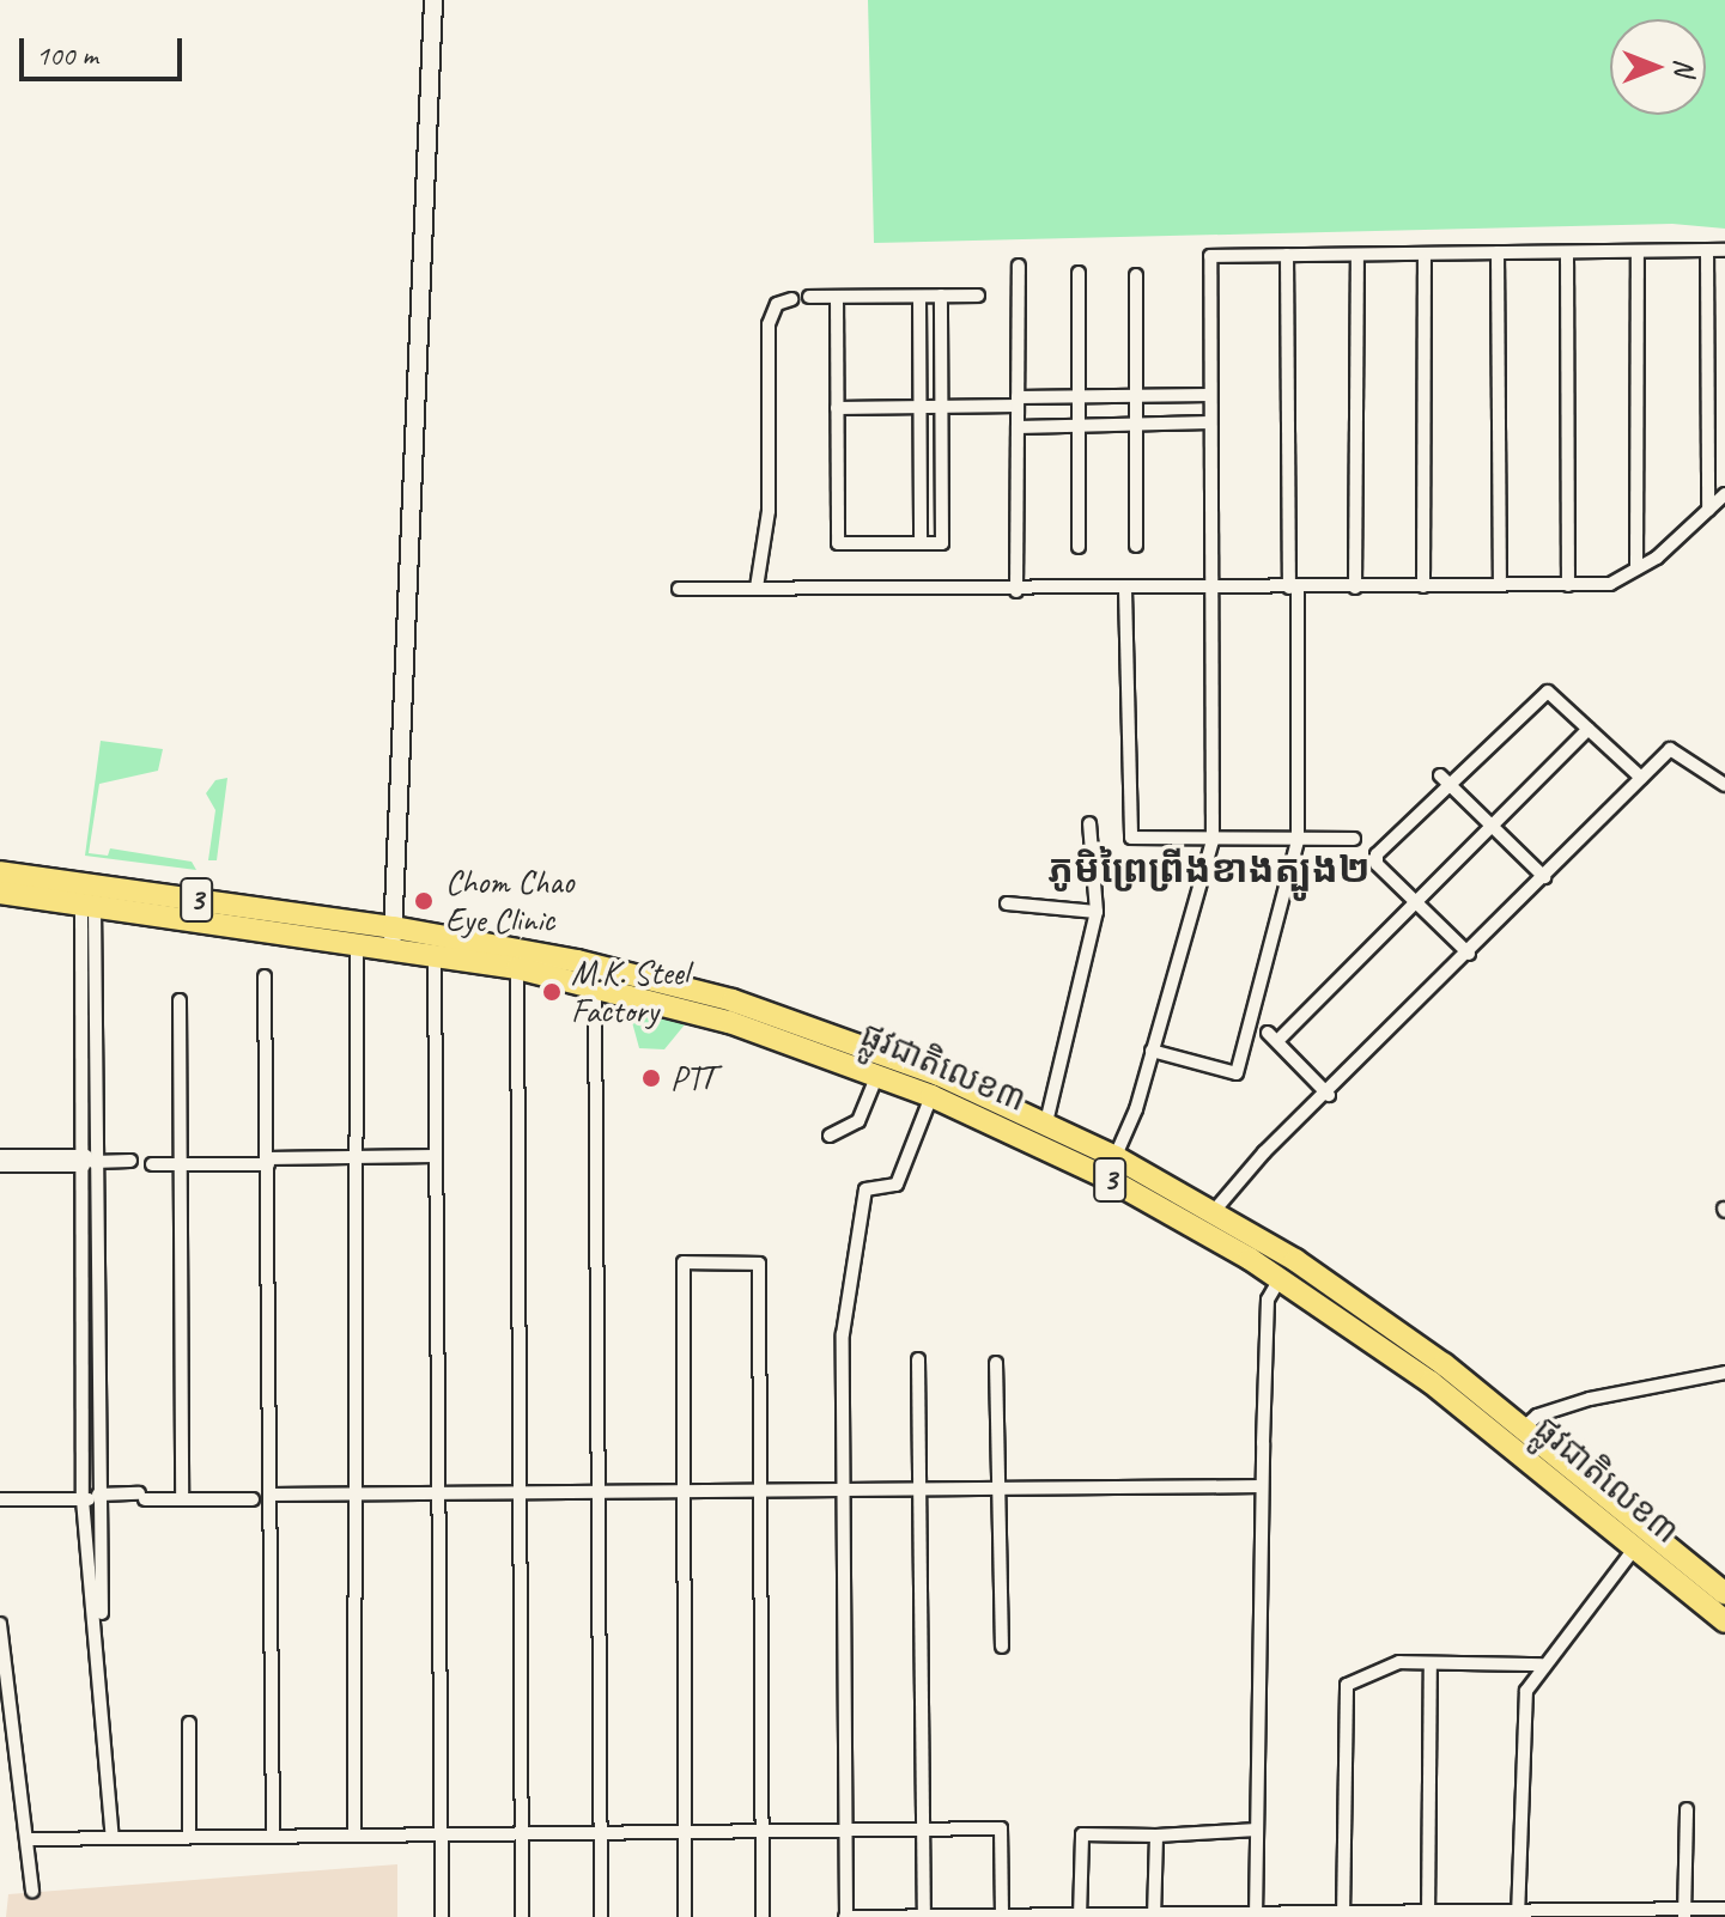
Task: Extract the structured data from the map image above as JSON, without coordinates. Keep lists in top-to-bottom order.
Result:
{
  "streets": {
    "highway": ["3", "ផ្លូវជាតិលេខ៣"]
  },
  "districts": ["ភូមិព្រៃព្រីងខាងត្បូង២"],
  "places": ["Chom Chao Eye Clinic", "M.K. Steel Factory", "PTT"],
  "scale_bar": "100 m",
  "north": "right"
}
